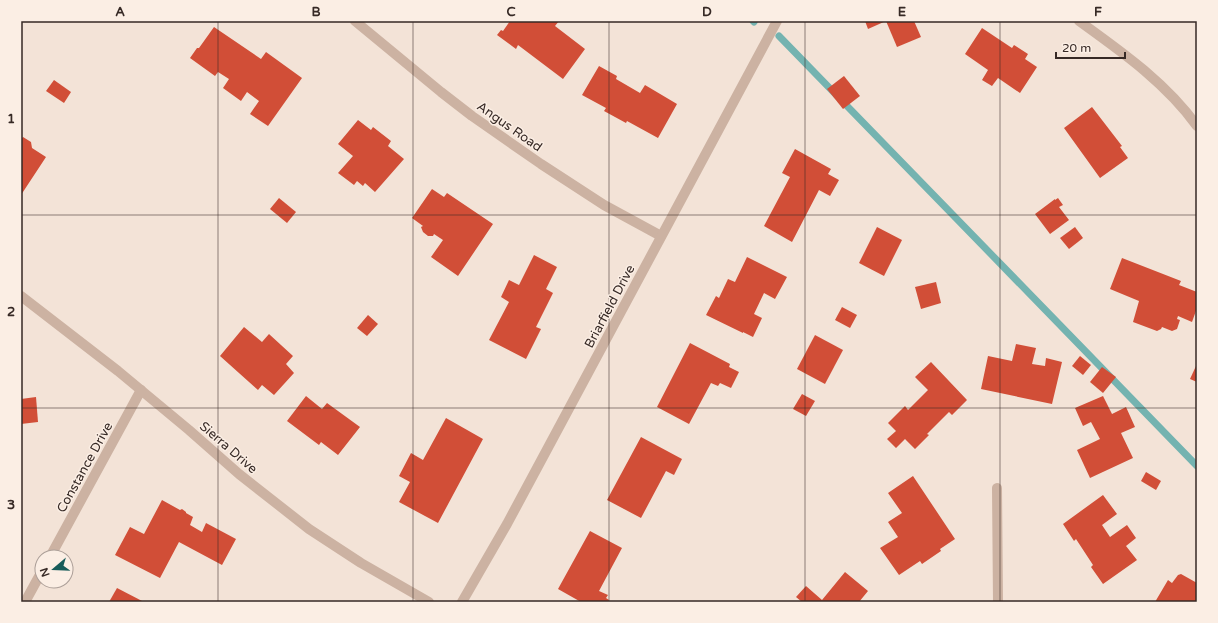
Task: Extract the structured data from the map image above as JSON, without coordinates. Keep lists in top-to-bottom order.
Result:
{
  "streets": {
    "street": [
      "Angus Road",
      "Briarfield Drive",
      "Sierra Drive",
      "Constance Drive"
    ]
  },
  "crossings": [
    ["Angus Road", "Briarfield Drive"],
    ["Sierra Drive", "Constance Drive"]
  ],
  "scale_bar": "20 m",
  "north": "left",
  "grid": {
    "columns": [
      "A",
      "B",
      "C",
      "D",
      "E",
      "F"
    ],
    "rows": ["1", "2", "3"]
  }
}
